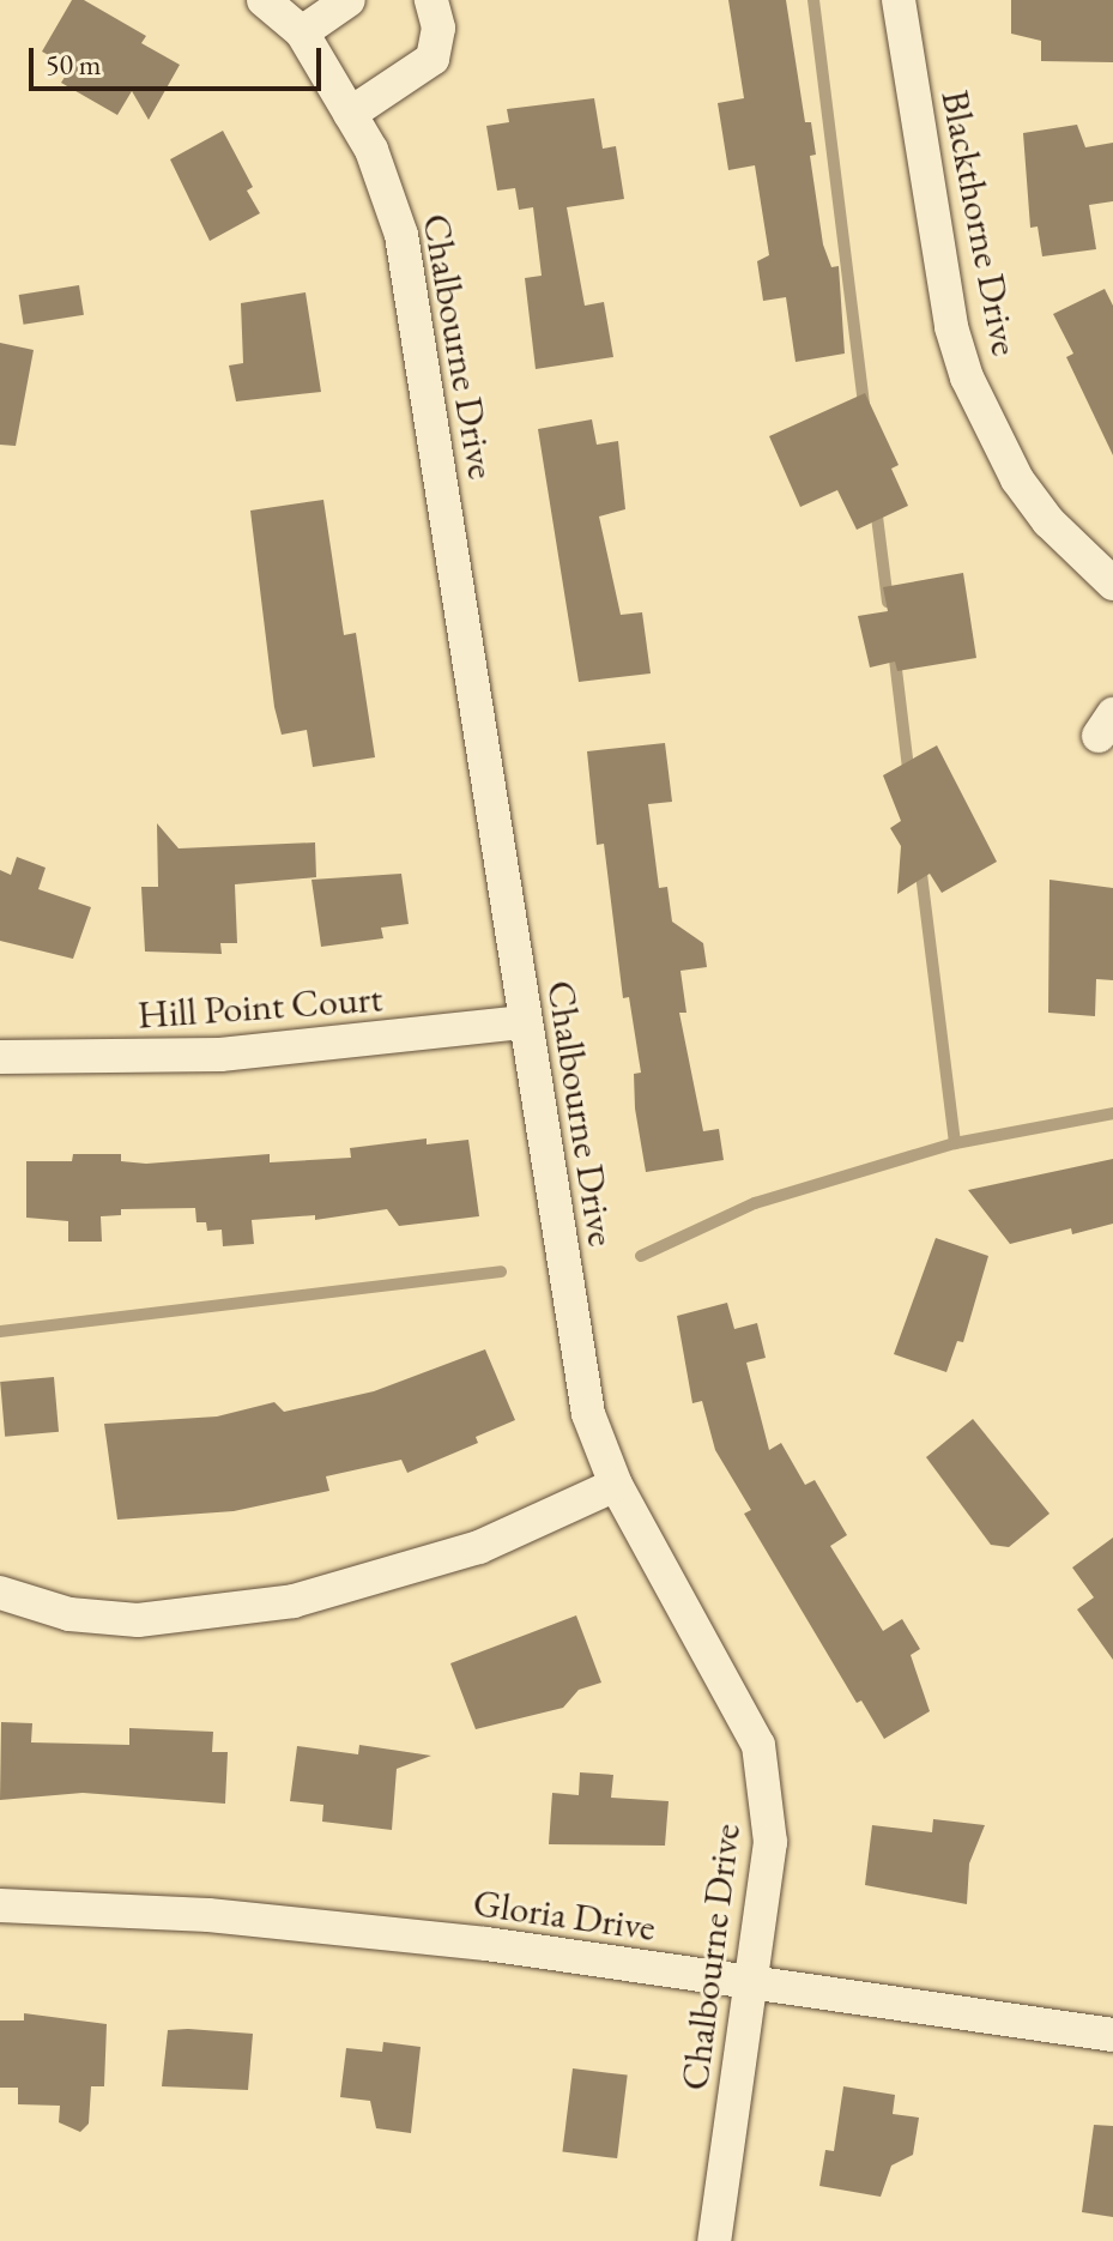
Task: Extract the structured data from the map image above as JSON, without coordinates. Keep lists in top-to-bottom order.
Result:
{
  "streets": {
    "street": [
      "Blackthorne Drive",
      "Chalbourne Drive",
      "Hill Point Court",
      "Gloria Drive"
    ]
  },
  "crossings": [
    ["Chalbourne Drive", "Hill Point Court"],
    ["Chalbourne Drive", "Gloria Drive"]
  ],
  "scale_bar": "50 m"
}
